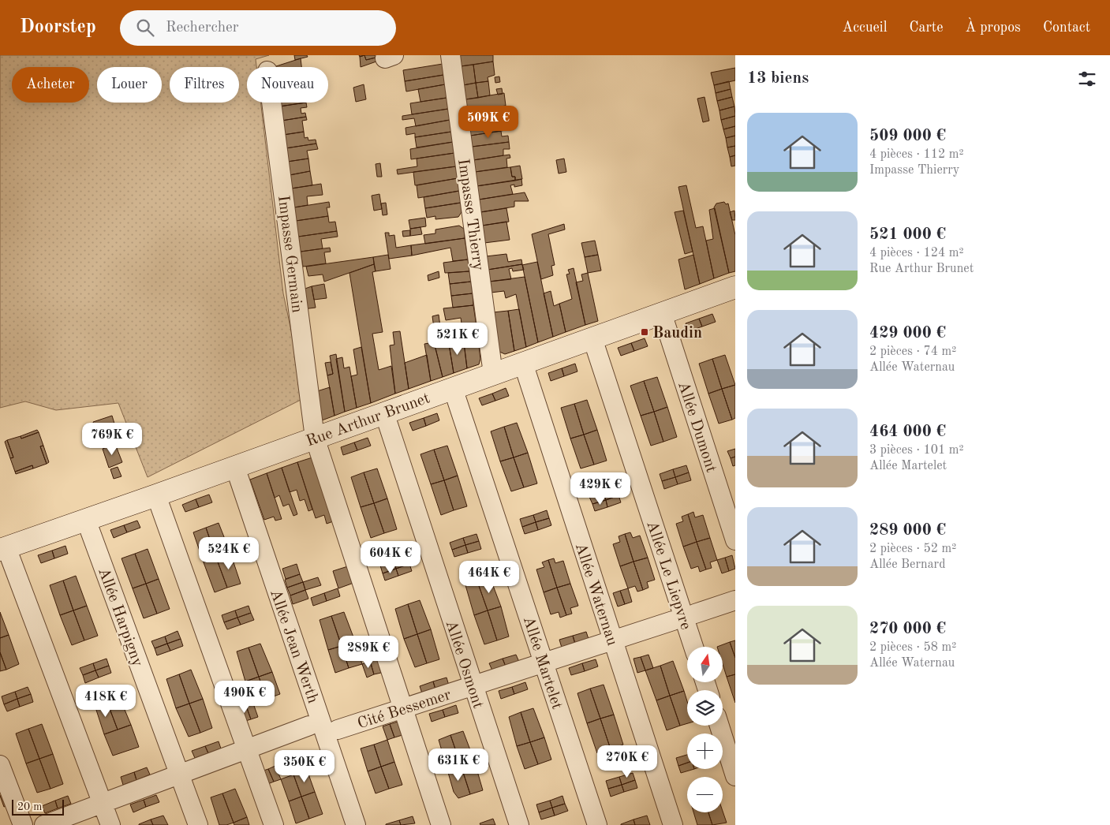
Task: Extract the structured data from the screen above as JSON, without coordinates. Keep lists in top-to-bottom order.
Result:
{
  "streets": {
    "street": [
      "Impasse Thierry",
      "Impasse Germain",
      "Rue Arthur Brunet",
      "Allée Dumont",
      "Allée Le Liepvre",
      "Allée Waternau",
      "Allée Harpigny",
      "Allée Jean Werth",
      "Allée Martelet",
      "Allée Osmont",
      "Cité Bessemer"
    ]
  },
  "crossings": [
    ["Impasse Thierry", "Rue Arthur Brunet"],
    ["Impasse Germain", "Rue Arthur Brunet"],
    ["Impasse Germain", "Cité Bessemer"],
    ["Rue Arthur Brunet", "Allée Dumont"],
    ["Rue Arthur Brunet", "Allée Le Liepvre"],
    ["Rue Arthur Brunet", "Allée Waternau"],
    ["Rue Arthur Brunet", "Allée Harpigny"],
    ["Rue Arthur Brunet", "Allée Jean Werth"],
    ["Rue Arthur Brunet", "Allée Martelet"],
    ["Rue Arthur Brunet", "Allée Osmont"],
    ["Allée Waternau", "Cité Bessemer"],
    ["Allée Martelet", "Cité Bessemer"],
    ["Allée Osmont", "Cité Bessemer"]
  ],
  "places": {
    "transit": ["Baudin"]
  },
  "scale_bar": "20 m",
  "north": "top",
  "page": {
    "header": "Doorstep",
    "search": "Rechercher",
    "nav": [
      "Accueil",
      "Carte",
      "À propos",
      "Contact"
    ],
    "heading": "13 biens",
    "chip": [
      "Acheter",
      "Louer",
      "Filtres",
      "Nouveau"
    ],
    "list": [
      {
        "name": "509 000 €",
        "note": "4 pièces · 112 m² · Impasse Thierry"
      },
      {
        "name": "521 000 €",
        "note": "4 pièces · 124 m² · Rue Arthur Brunet"
      },
      {
        "name": "429 000 €",
        "note": "2 pièces · 74 m² · Allée Waternau"
      },
      {
        "name": "464 000 €",
        "note": "3 pièces · 101 m² · Allée Martelet"
      },
      {
        "name": "289 000 €",
        "note": "2 pièces · 52 m² · Allée Bernard"
      },
      {
        "name": "270 000 €",
        "note": "2 pièces · 58 m² · Allée Waternau"
      }
    ],
    "price": [
      "509K €",
      "521K €",
      "769K €",
      "429K €",
      "524K €",
      "604K €",
      "464K €",
      "289K €",
      "490K €",
      "418K €",
      "270K €",
      "631K €",
      "350K €"
    ],
    "map_buttons": ["+", "−"],
    "scale": "20 m"
  }
}
